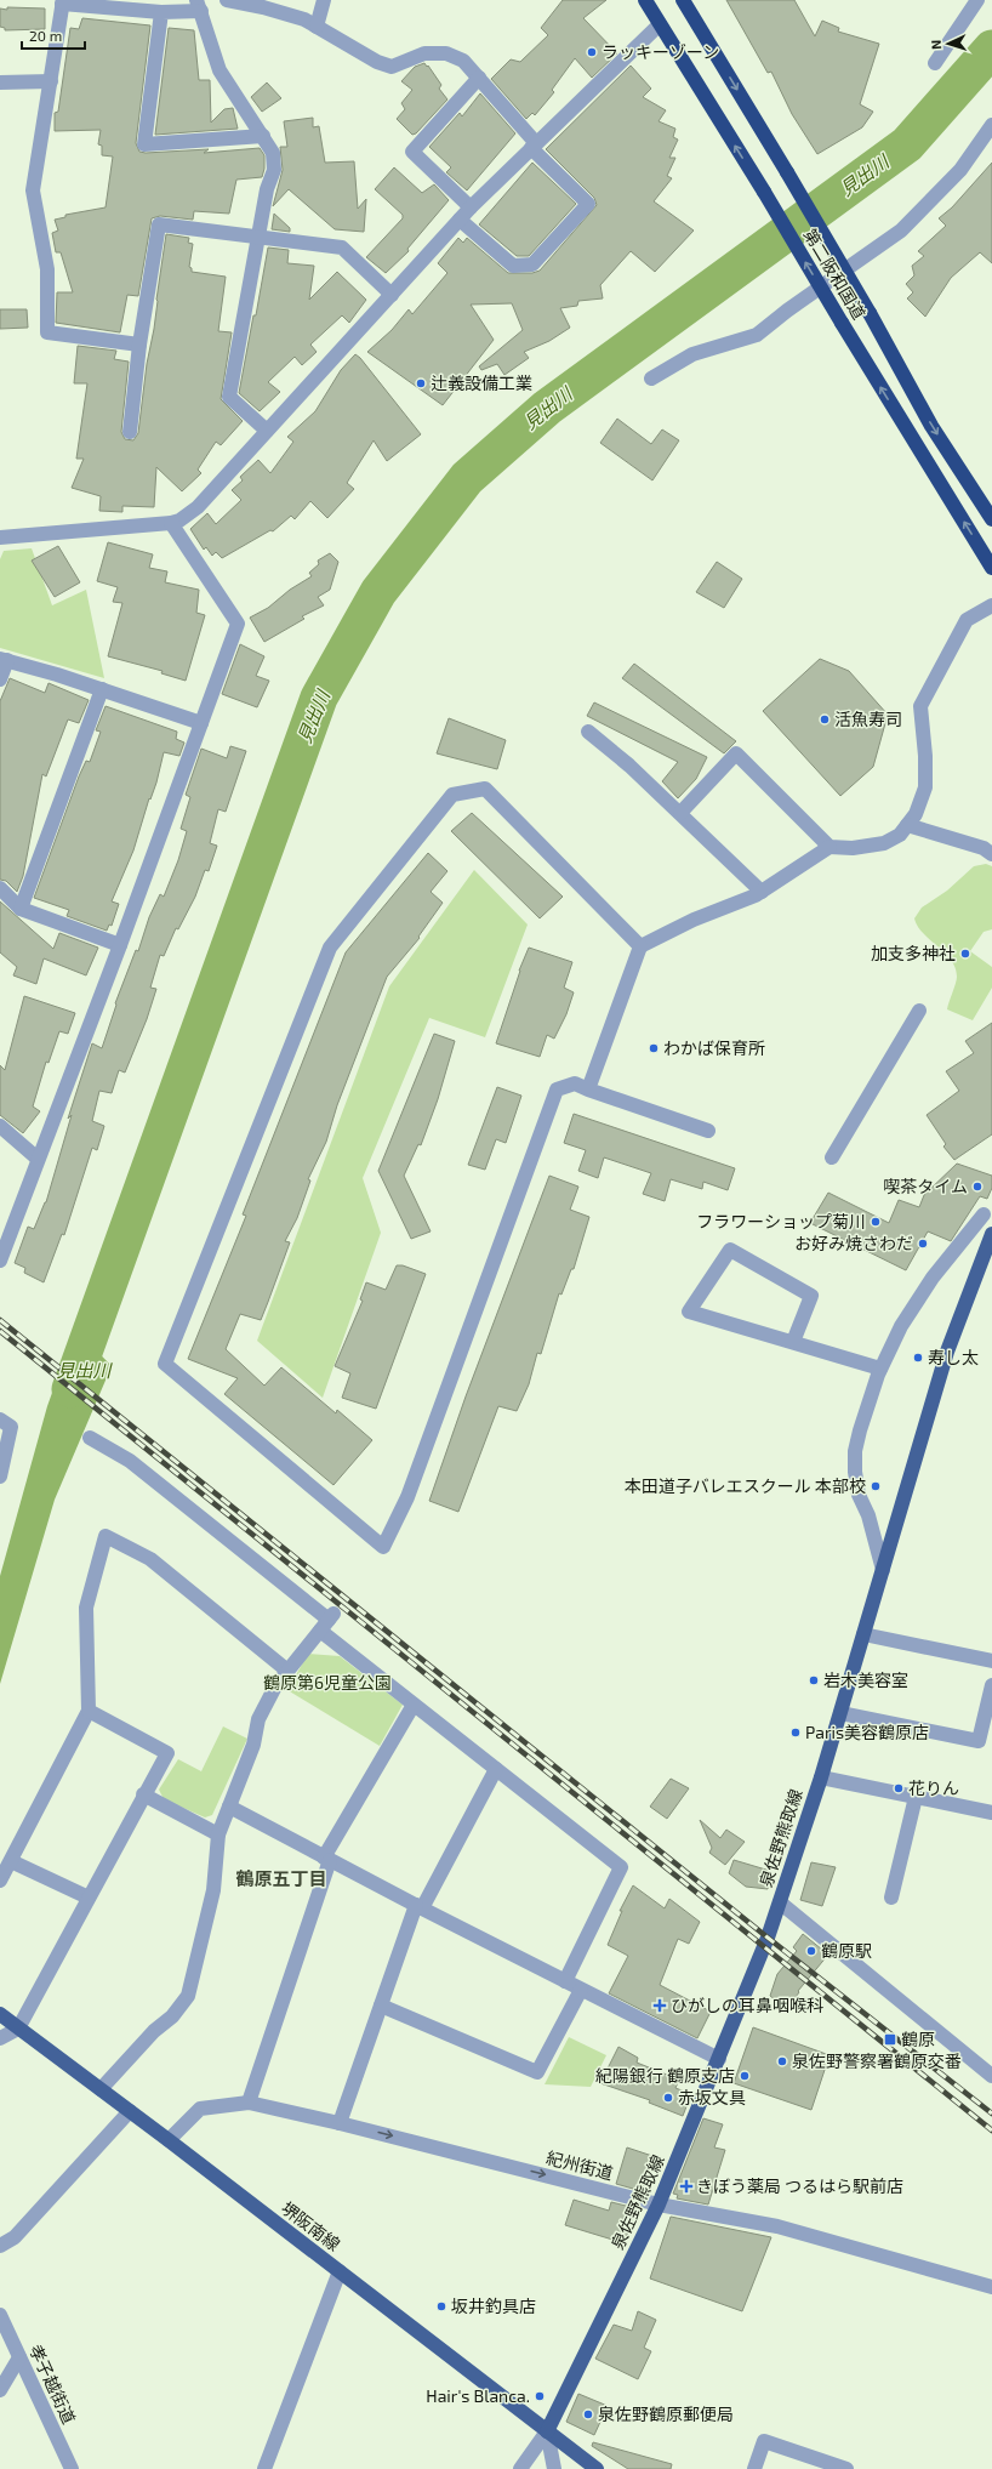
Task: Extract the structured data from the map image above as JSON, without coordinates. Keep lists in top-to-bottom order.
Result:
{
  "streets": {
    "highway": ["第二阪和国道"],
    "main road": ["泉佐野熊取線", "堺阪南線"],
    "street": ["紀州街道", "孝子越街道"]
  },
  "crossings": [
    ["泉佐野熊取線", "紀州街道"],
    ["泉佐野熊取線", "堺阪南線"],
    ["紀州街道", "堺阪南線"]
  ],
  "one_way": ["紀州街道"],
  "districts": ["鶴原五丁目"],
  "water": ["見出川"],
  "parks": ["鶴原第6児童公園"],
  "places": {
    "other": [
      "ラッキーゾーン",
      "辻義設備工業",
      "活魚寿司",
      "加支多神社",
      "わかば保育所",
      "喫茶タイム",
      "フラワーショップ菊川",
      "お好み焼さわだ",
      "寿し太",
      "本田道子バレエスクール 本部校",
      "岩木美容室",
      "Paris美容鶴原店",
      "花りん",
      "鶴原駅",
      "泉佐野警察署鶴原交番",
      "紀陽銀行 鶴原支店",
      "赤坂文具",
      "坂井釣具店",
      "Hair's Blanca.",
      "泉佐野鶴原郵便局"
    ],
    "health": ["ひがしの耳鼻咽喉科", "きぼう薬局 つるはら駅前店"],
    "transit": ["鶴原"]
  },
  "scale_bar": "20 m",
  "north": "left"
}
